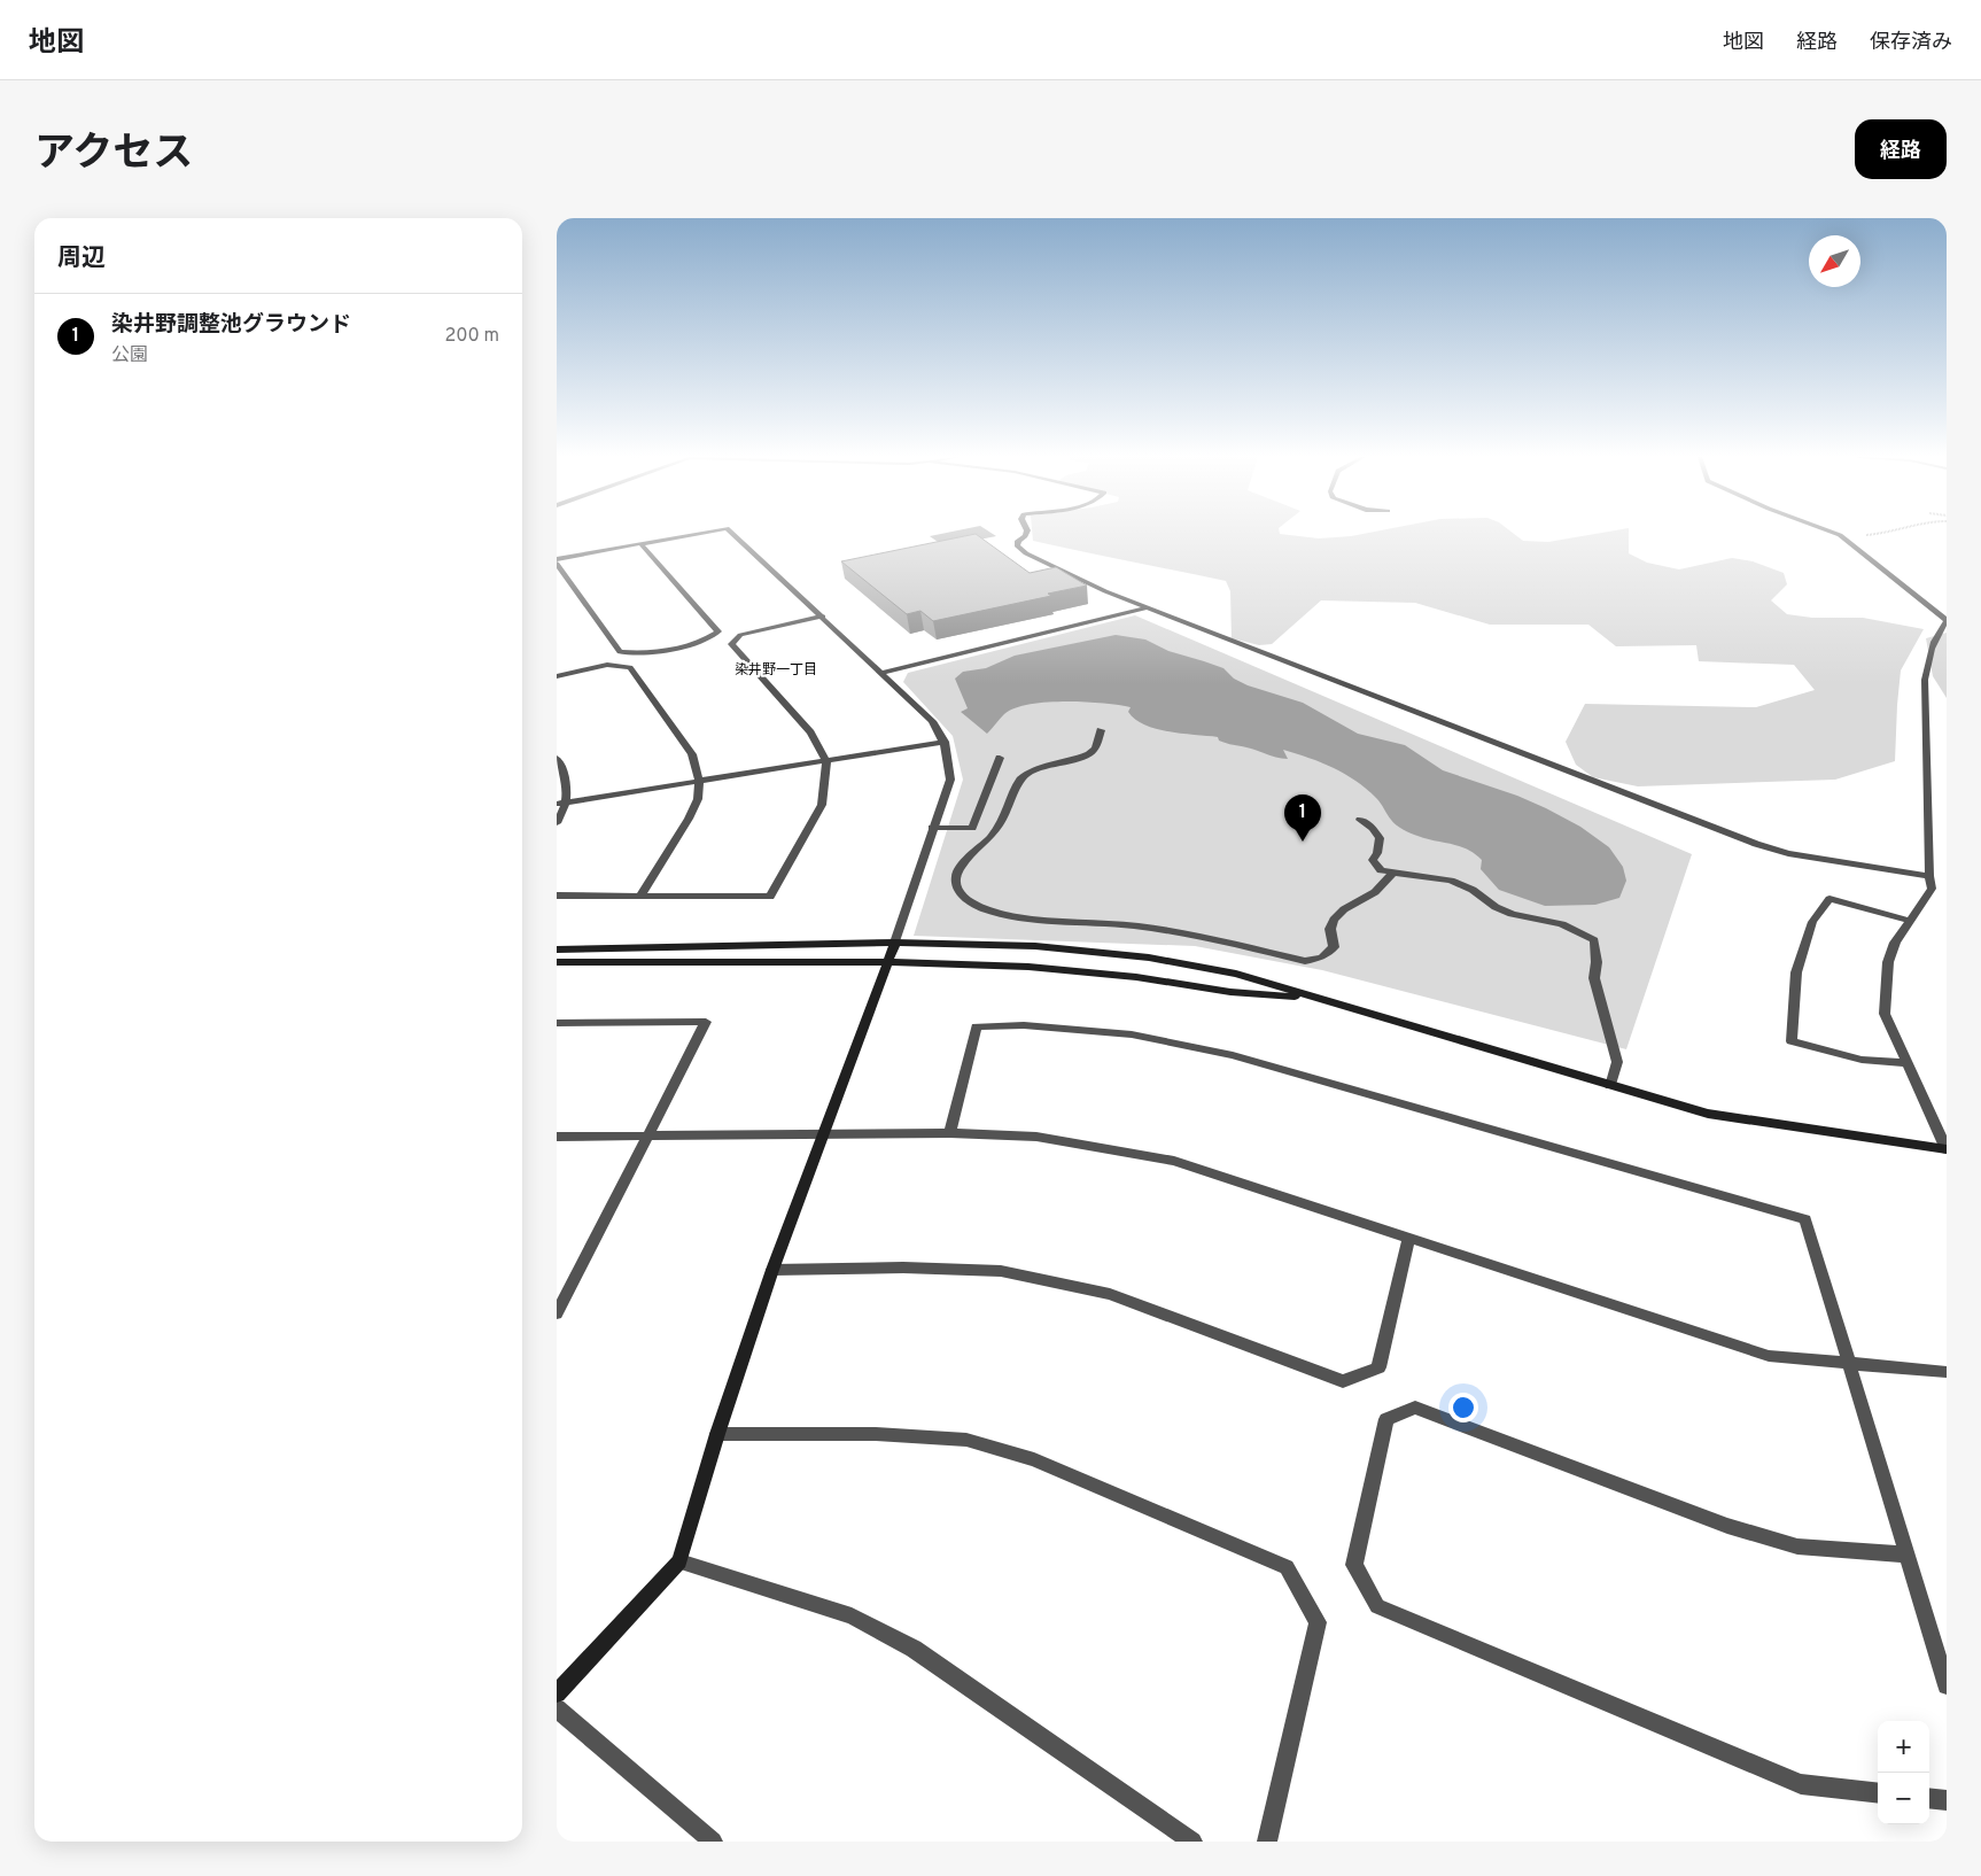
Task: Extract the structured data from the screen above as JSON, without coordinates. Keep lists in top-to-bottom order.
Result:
{
  "districts": ["染井野一丁目"],
  "north": "bottom left",
  "page": {
    "header": "地図",
    "nav": ["地図", "経路", "保存済み"],
    "title": "アクセス",
    "buttons": "経路",
    "heading": "周辺",
    "list": [
      {
        "mark": "1",
        "name": "染井野調整池グラウンド",
        "note": "公園",
        "value": "200 m"
      }
    ],
    "pins": "1",
    "map_buttons": ["+", "−"]
  }
}
